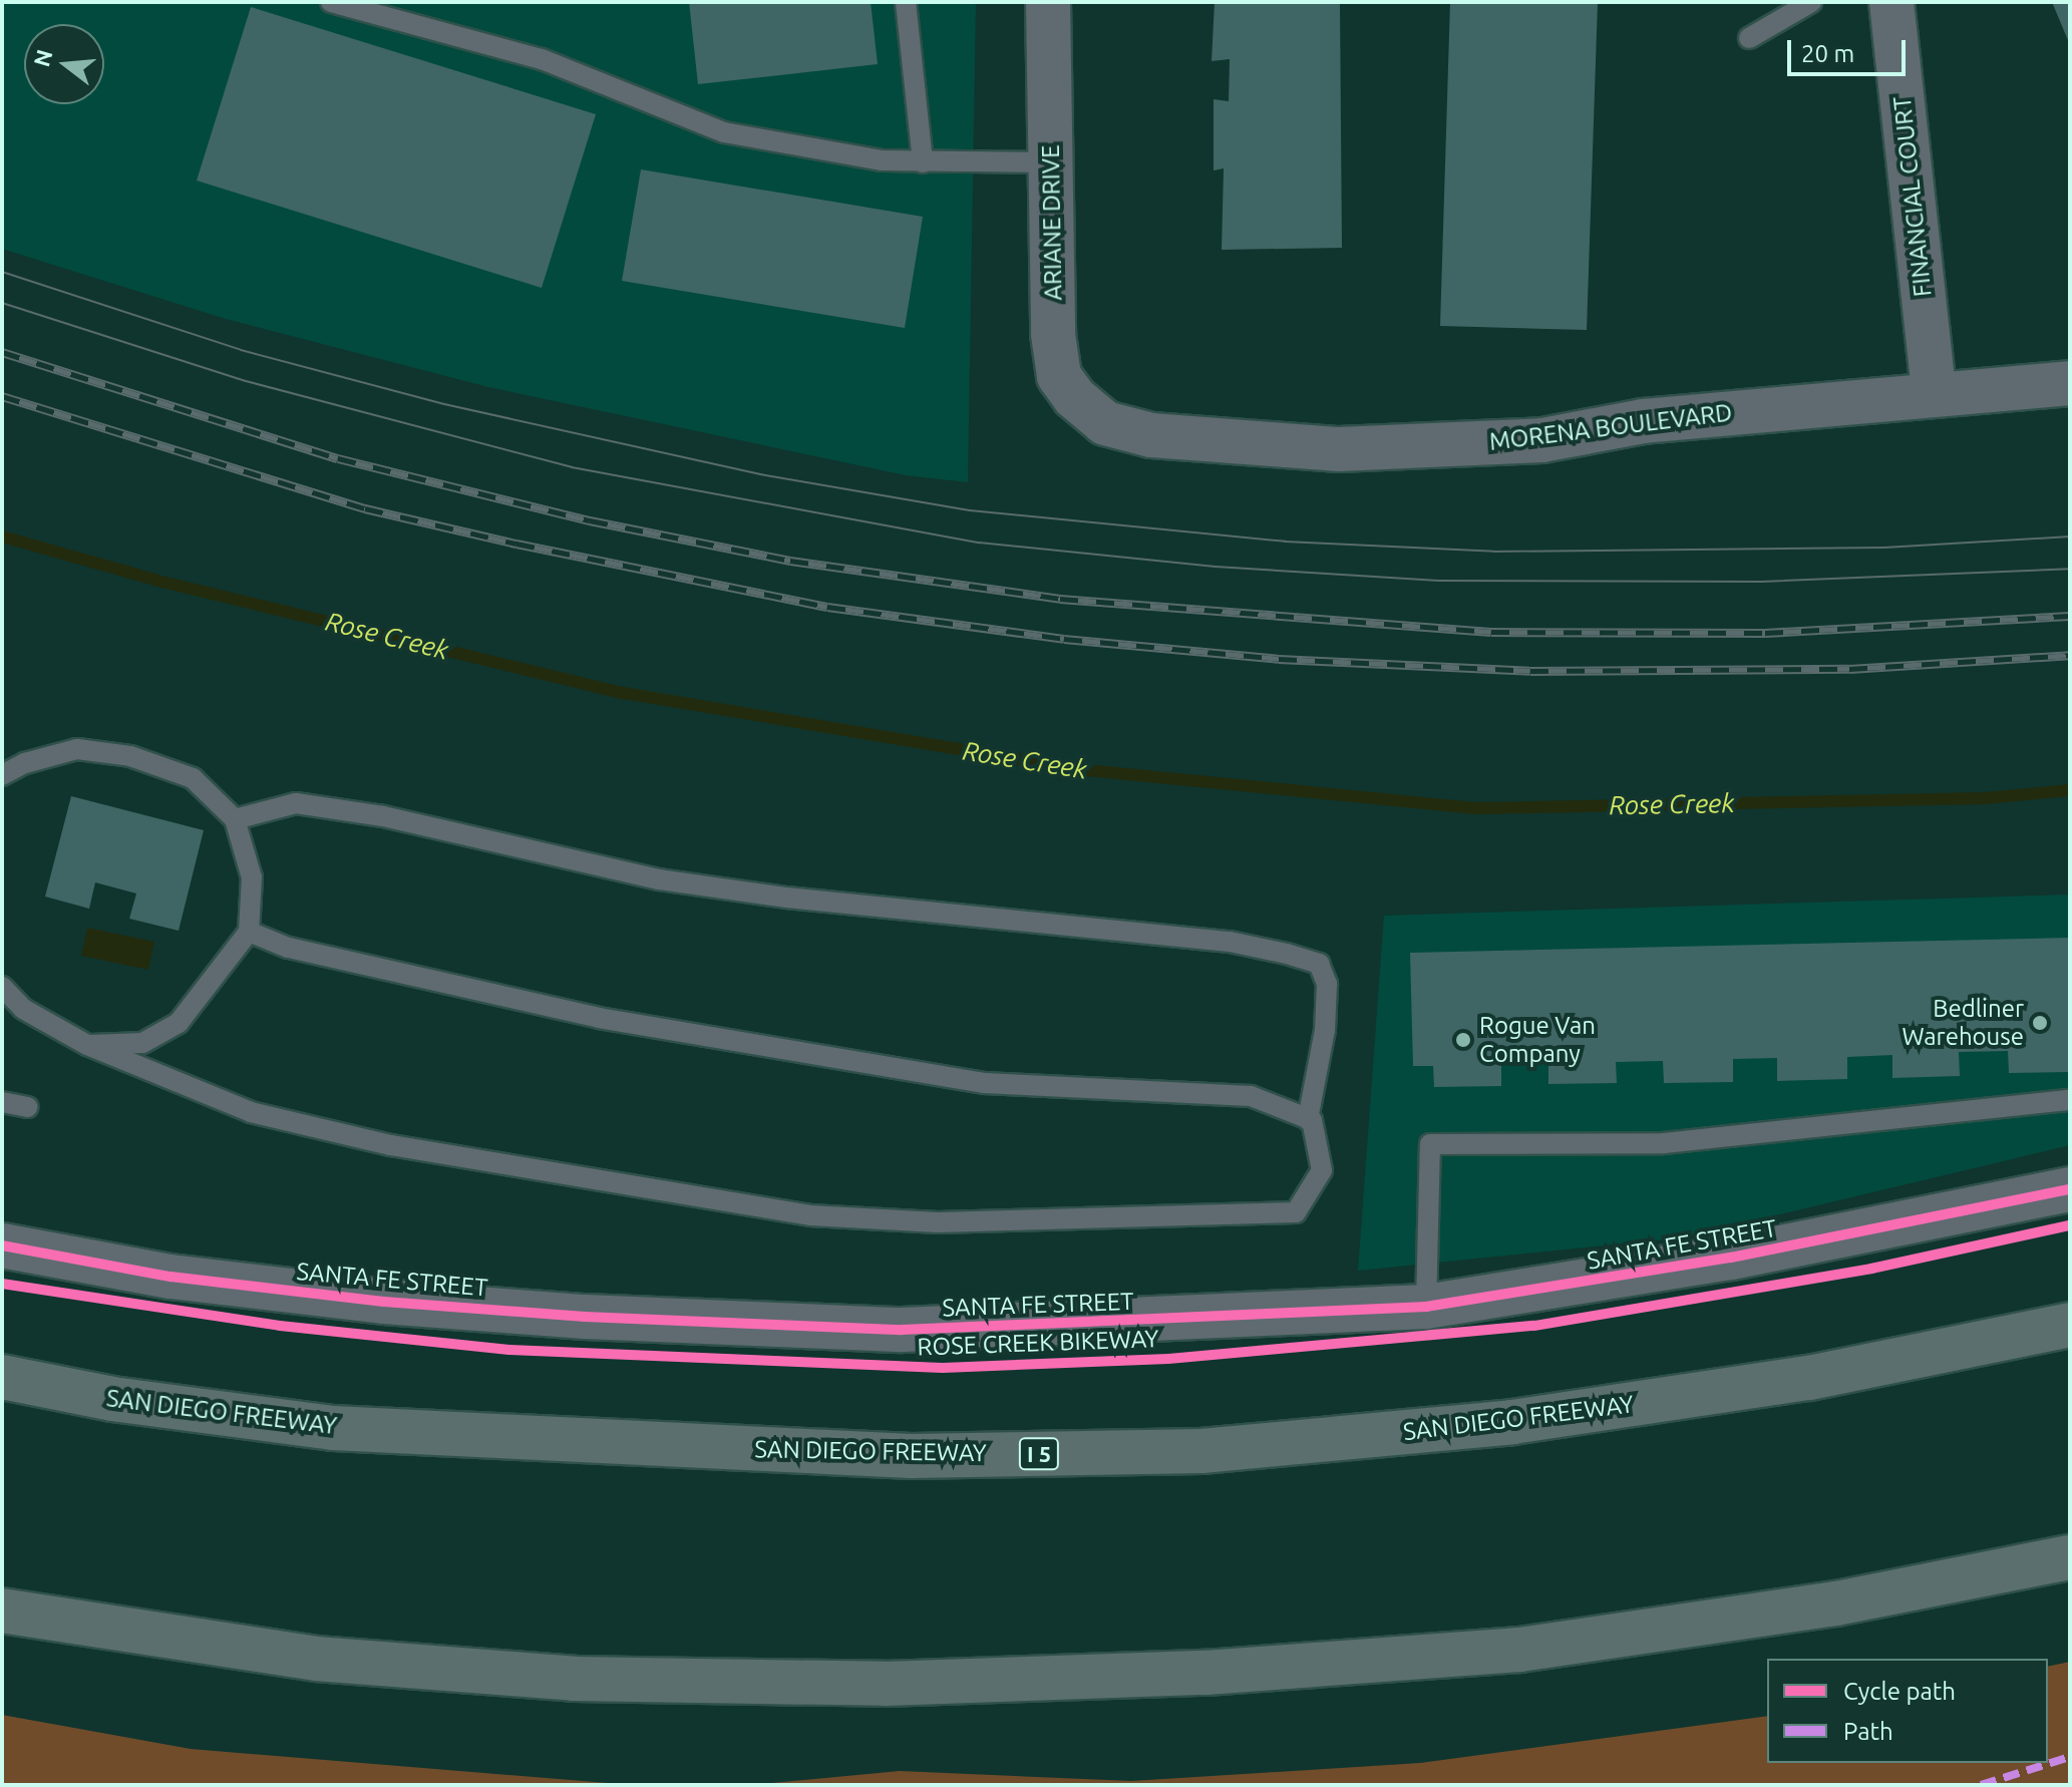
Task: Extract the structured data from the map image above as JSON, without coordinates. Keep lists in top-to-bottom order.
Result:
{
  "streets": {
    "highway": ["SAN DIEGO FREEWAY", "I 5"],
    "street": [
      "FINANCIAL COURT",
      "ARIANE DRIVE",
      "MORENA BOULEVARD",
      "SANTA FE STREET"
    ],
    "cycle path": ["ROSE CREEK BIKEWAY"]
  },
  "crossings": [
    ["FINANCIAL COURT", "MORENA BOULEVARD"],
    ["ARIANE DRIVE", "MORENA BOULEVARD"]
  ],
  "water": ["Rose Creek"],
  "places": ["Bedliner Warehouse", "Rogue Van Company"],
  "legend": ["Cycle path", "Path"],
  "scale_bar": "20 m",
  "north": "left"
}
